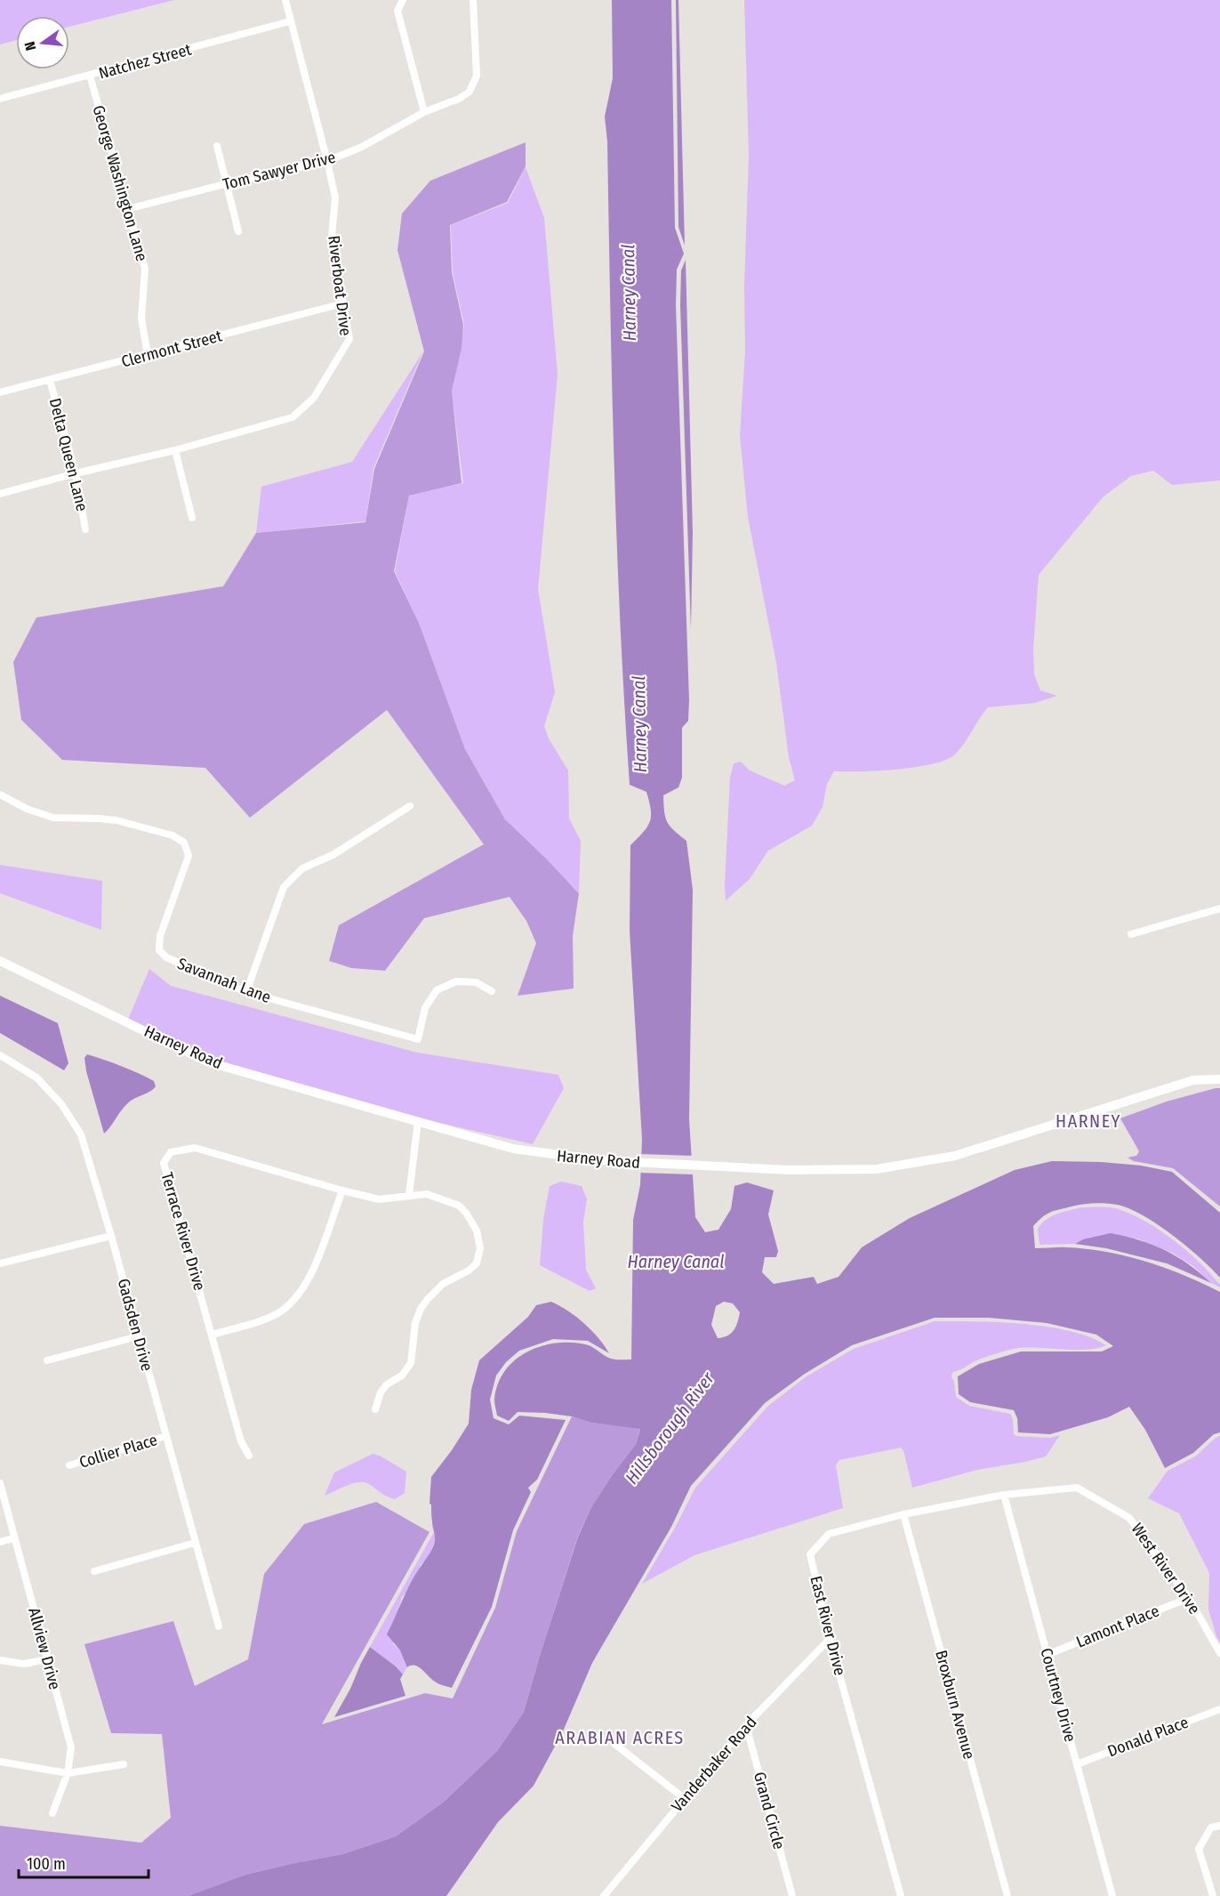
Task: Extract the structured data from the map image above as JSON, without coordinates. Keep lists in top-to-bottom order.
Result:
{
  "streets": {
    "street": [
      "Natchez Street",
      "Tom Sawyer Drive",
      "George Washington Lane",
      "Riverboat Drive",
      "Clermont Street",
      "Delta Queen Lane",
      "Savannah Lane",
      "Harney Road",
      "Terrace River Drive",
      "Gadsden Drive",
      "Collier Place",
      "West River Drive",
      "East River Drive",
      "Lamont Place",
      "Allview Drive",
      "Courtney Drive",
      "Broxburn Avenue",
      "Donald Place",
      "Vanderbaker Road",
      "Grand Circle"
    ]
  },
  "crossings": [
    ["Natchez Street", "George Washington Lane"],
    ["Natchez Street", "Riverboat Drive"],
    ["Tom Sawyer Drive", "George Washington Lane"],
    ["Tom Sawyer Drive", "Riverboat Drive"],
    ["George Washington Lane", "Clermont Street"],
    ["Riverboat Drive", "Clermont Street"],
    ["Riverboat Drive", "Delta Queen Lane"],
    ["Clermont Street", "Delta Queen Lane"],
    ["Gadsden Drive", "Collier Place"],
    ["West River Drive", "East River Drive"],
    ["West River Drive", "Lamont Place"],
    ["West River Drive", "Courtney Drive"],
    ["East River Drive", "Courtney Drive"],
    ["East River Drive", "Broxburn Avenue"],
    ["East River Drive", "Vanderbaker Road"],
    ["Lamont Place", "Courtney Drive"],
    ["Courtney Drive", "Donald Place"],
    ["Vanderbaker Road", "Grand Circle"]
  ],
  "districts": ["HARNEY", "ARABIAN ACRES"],
  "water": ["Harney Canal", "Hillsborough River"],
  "scale_bar": "100 m",
  "north": "left"
}
